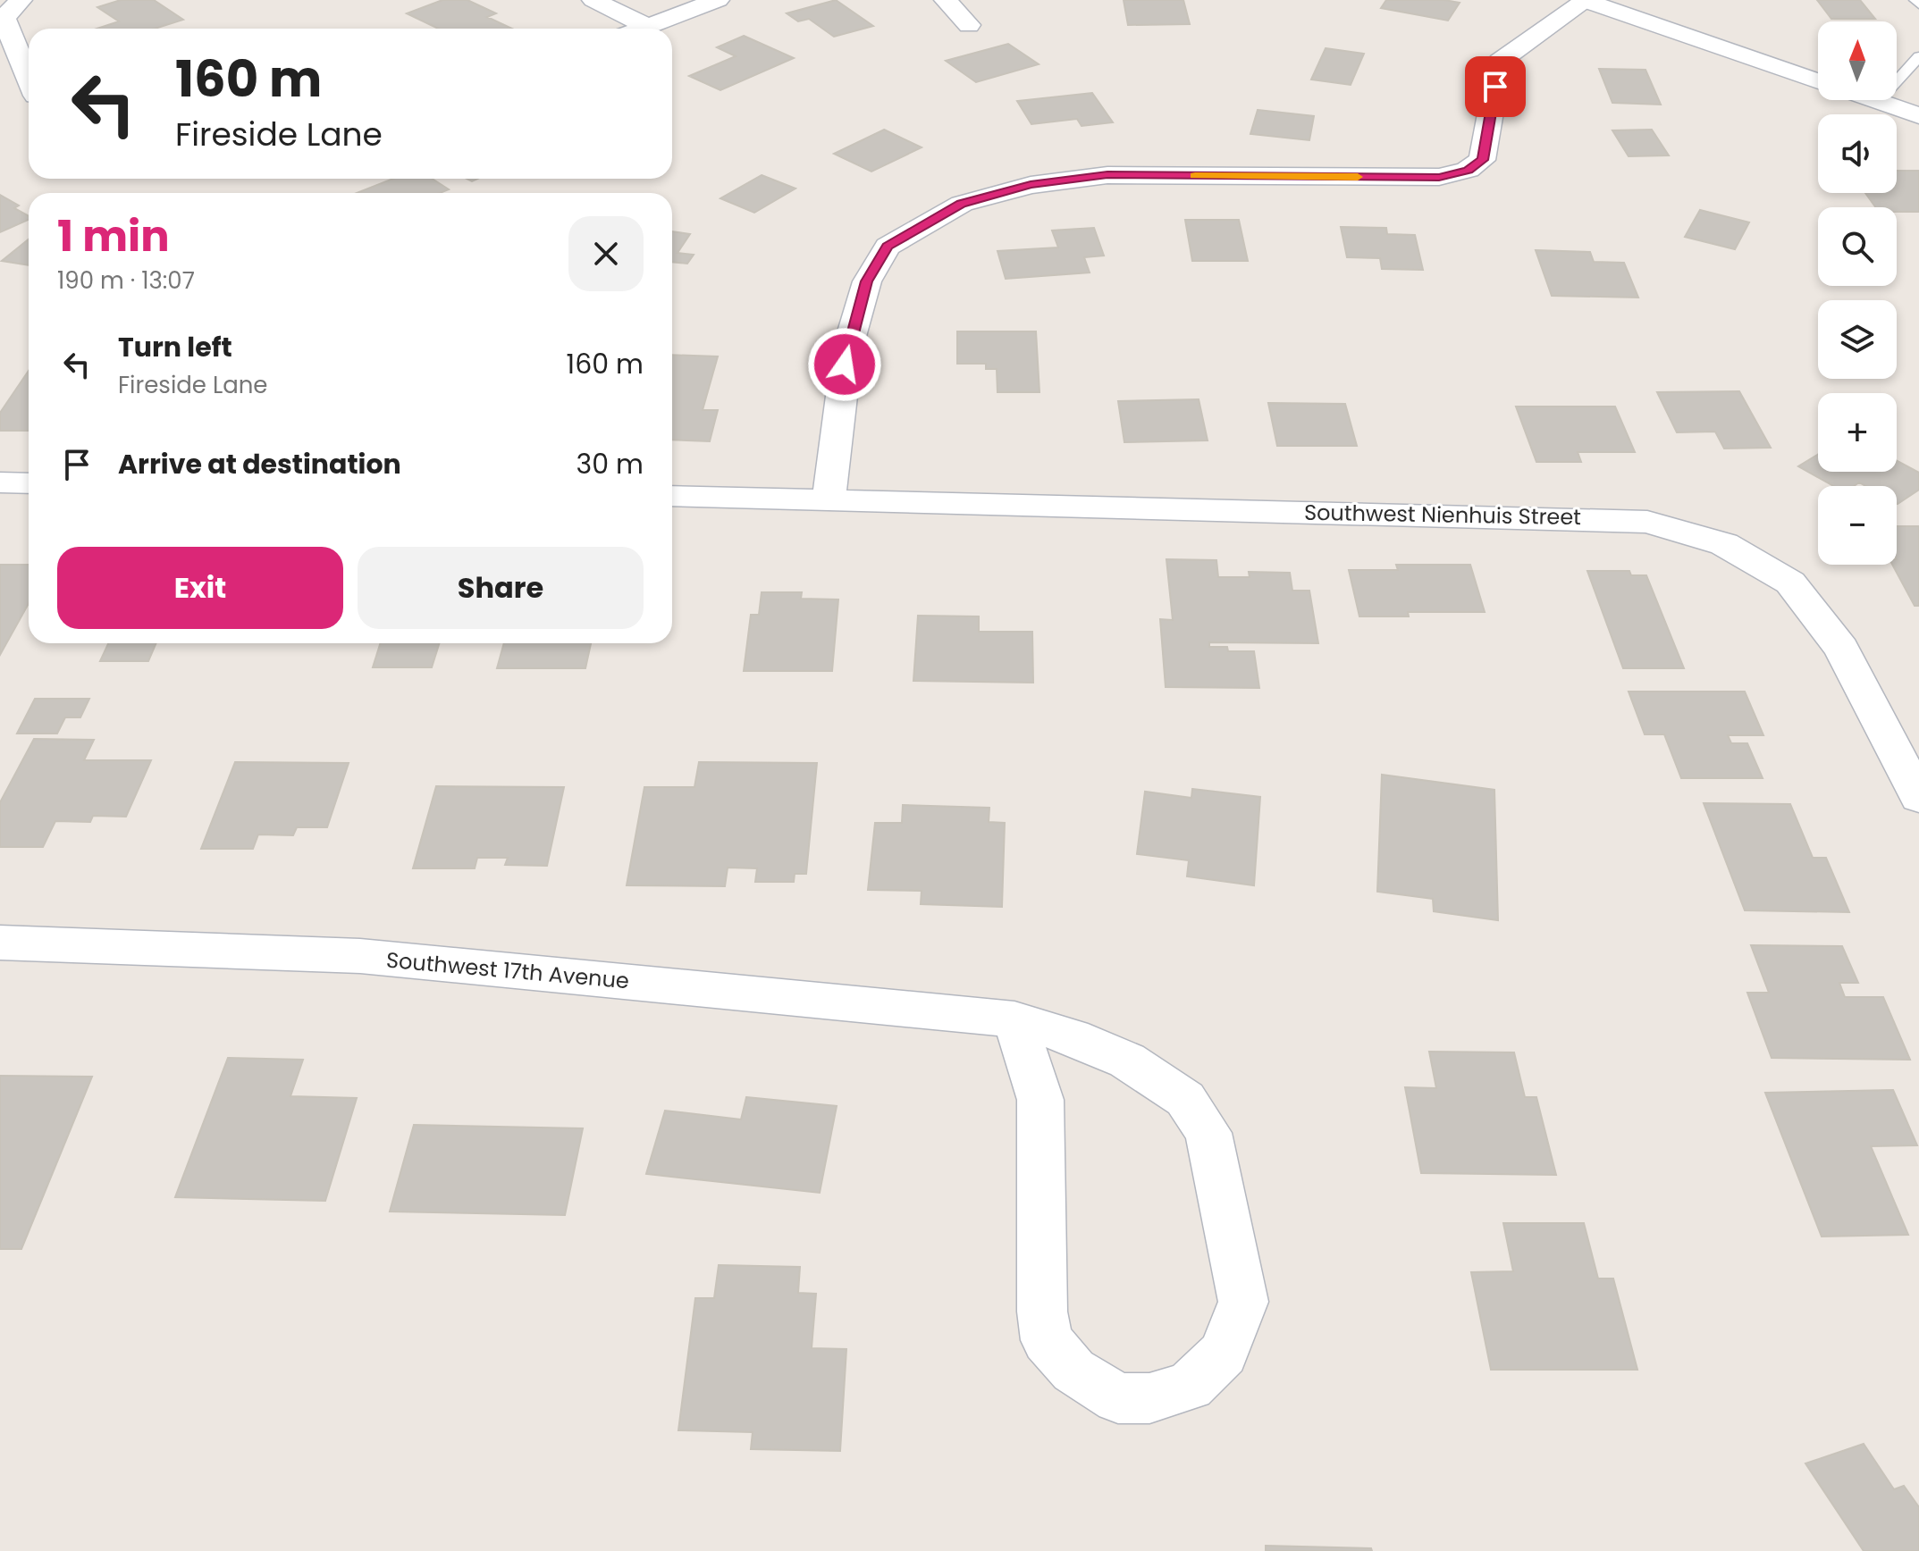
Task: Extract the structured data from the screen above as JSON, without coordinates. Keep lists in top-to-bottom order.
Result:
{
  "streets": {
    "street": ["Southwest Nienhuis Street", "Southwest 17th Avenue"]
  },
  "north": "top",
  "page": {
    "map_buttons": ["+", "−"],
    "turn": ["160 m", "Fireside Lane"],
    "heading": ["1 min", "190 m · 13:07"],
    "list": [
      {
        "name": "Turn left",
        "note": "Fireside Lane",
        "value": "160 m"
      },
      {
        "name": "Arrive at destination",
        "value": "30 m"
      }
    ],
    "buttons": ["Exit", "Share"]
  }
}
